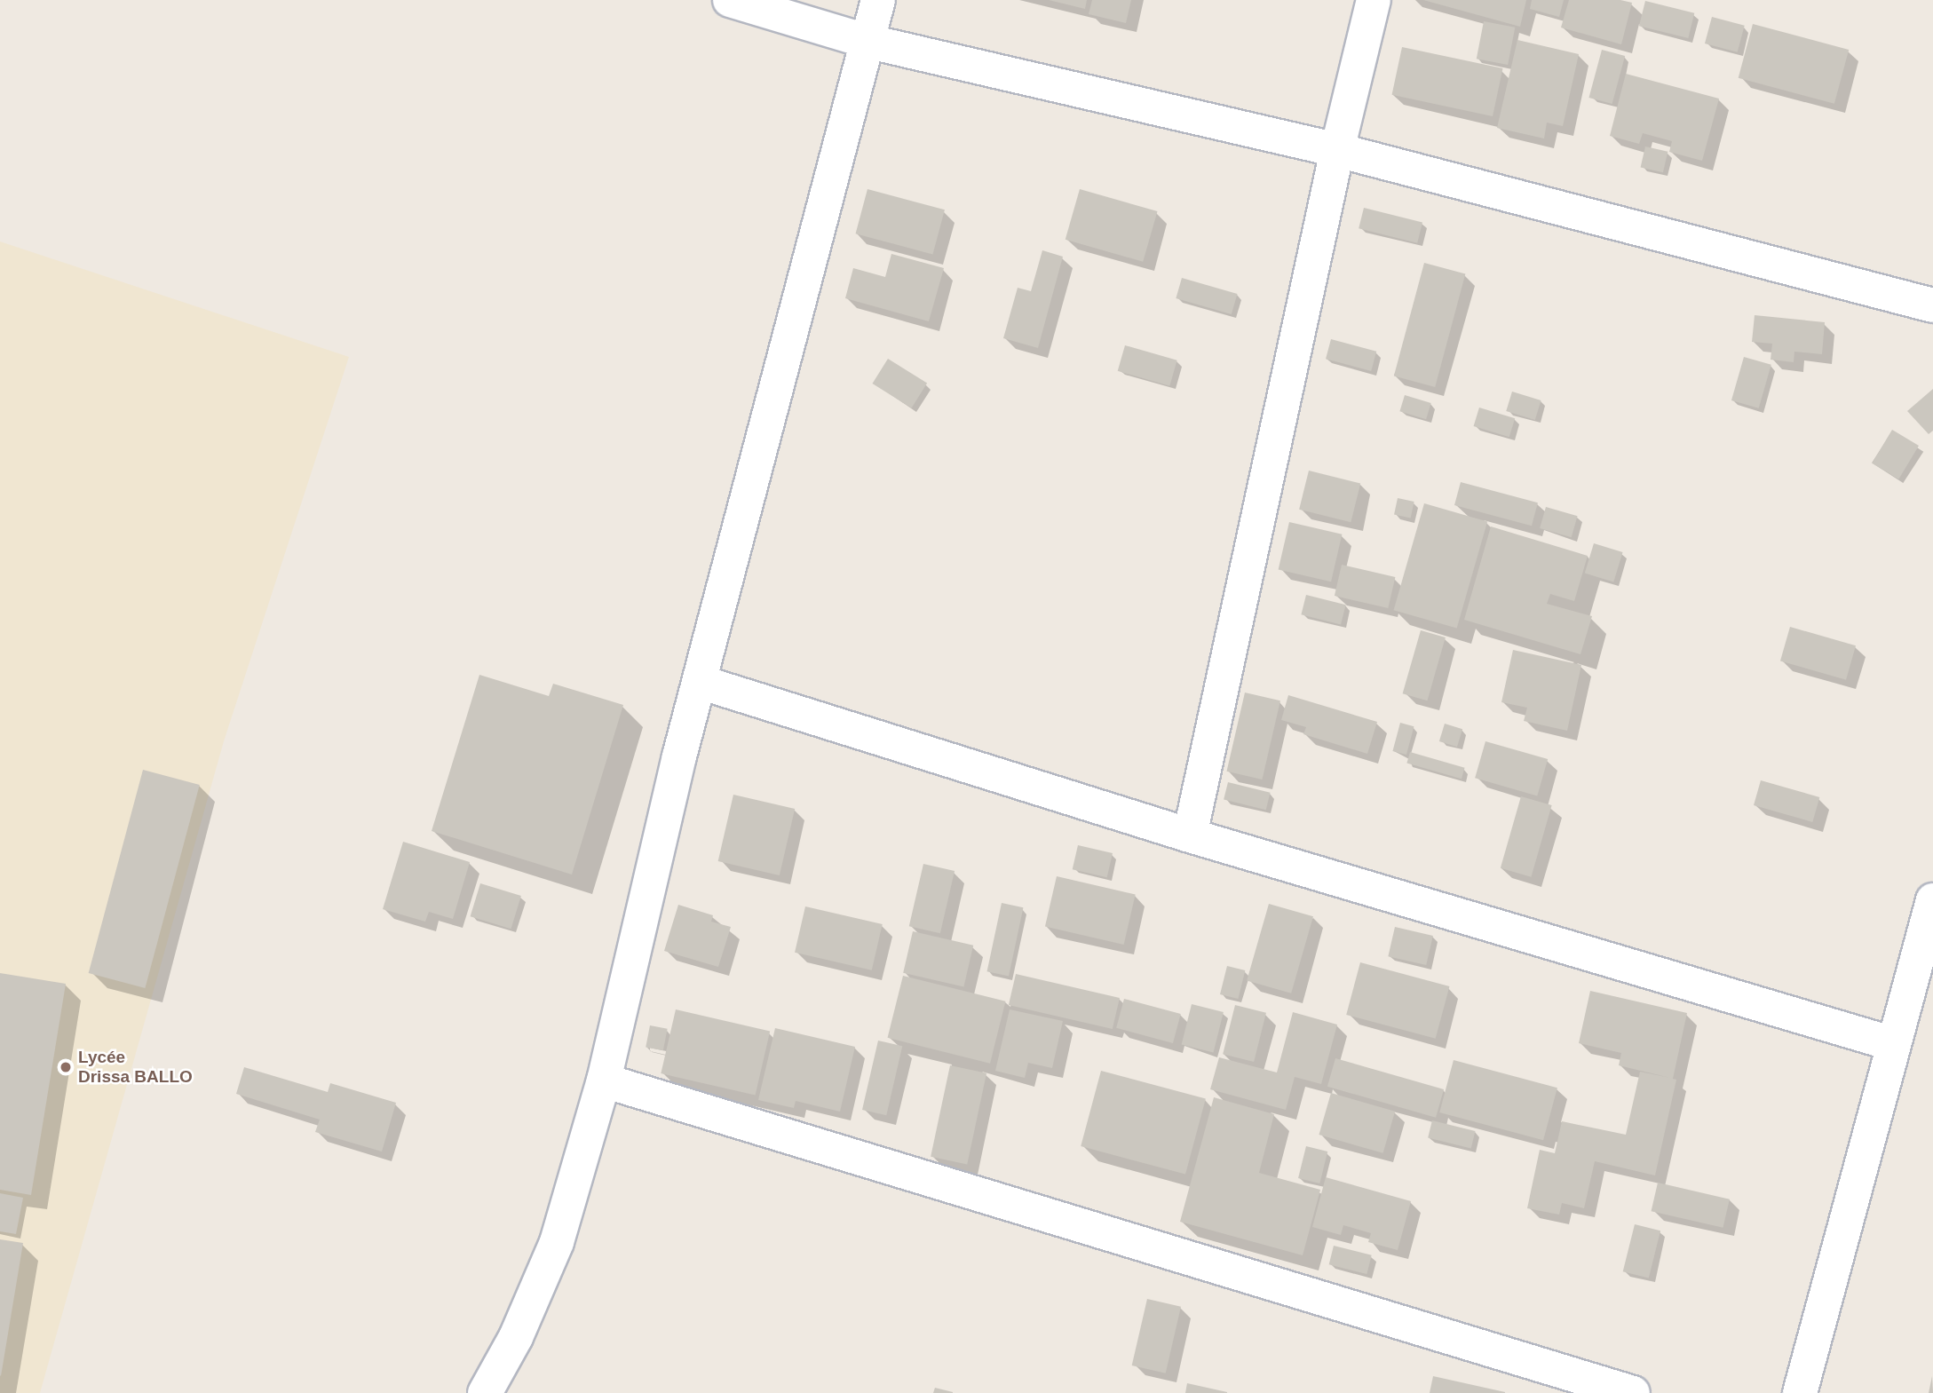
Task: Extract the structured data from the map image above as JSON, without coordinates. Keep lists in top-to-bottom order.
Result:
{
  "places": ["Lycée Drissa BALLO"]
}
